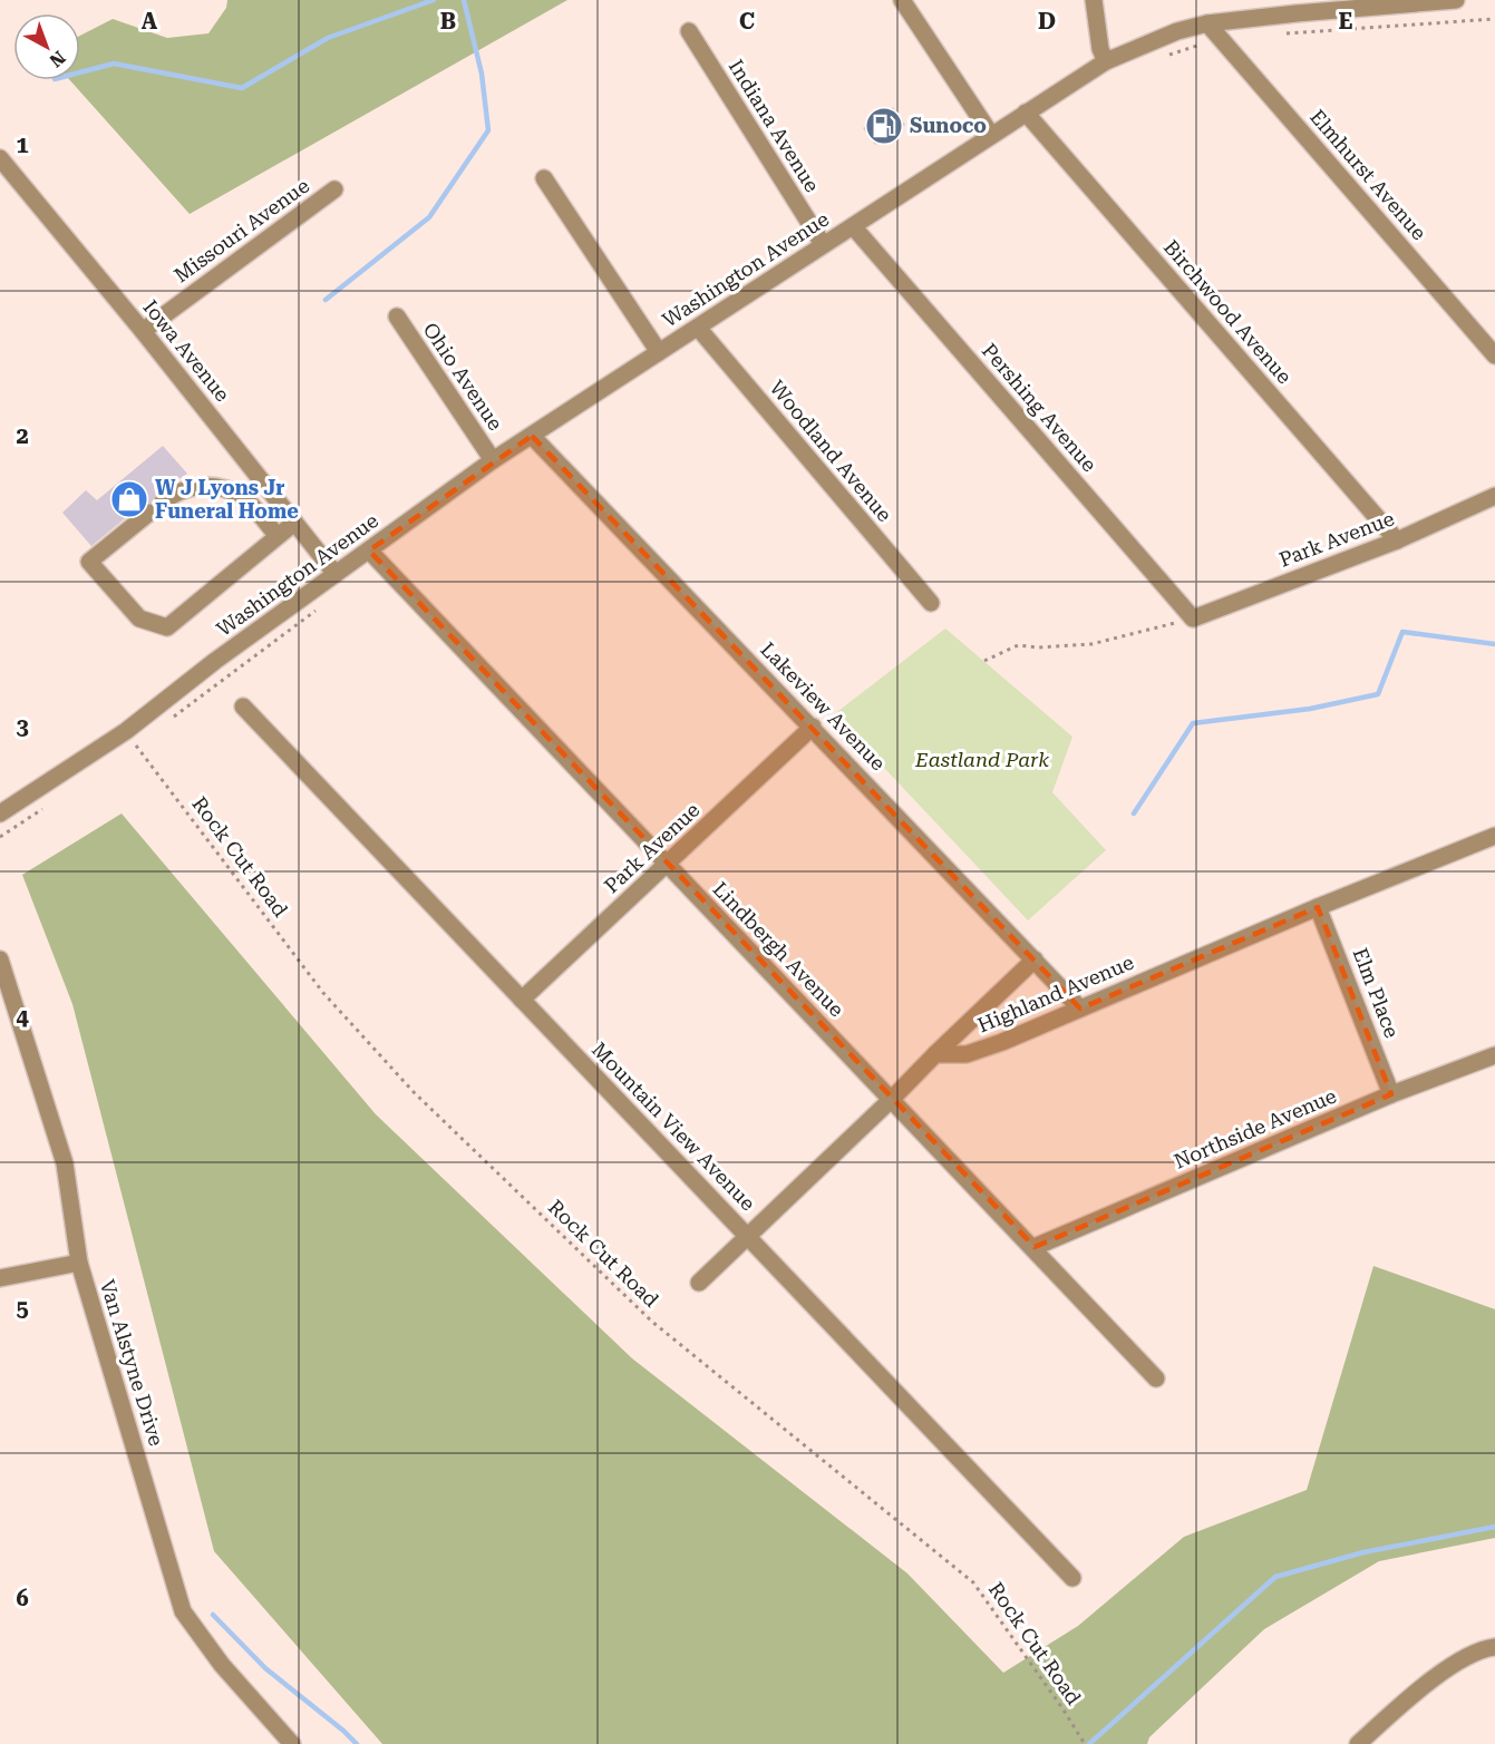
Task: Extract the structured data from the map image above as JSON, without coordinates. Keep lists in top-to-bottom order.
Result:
{
  "streets": {
    "street": [
      "Indiana Avenue",
      "Elmhurst Avenue",
      "Missouri Avenue",
      "Washington Avenue",
      "Birchwood Avenue",
      "Iowa Avenue",
      "Ohio Avenue",
      "Pershing Avenue",
      "Woodland Avenue",
      "Park Avenue",
      "Lakeview Avenue",
      "Lindbergh Avenue",
      "Elm Place",
      "Highland Avenue",
      "Mountain View Avenue",
      "Northside Avenue",
      "Van Alstyne Drive"
    ],
    "path": ["Rock Cut Road"]
  },
  "crossings": [
    ["Indiana Avenue", "Washington Avenue"],
    ["Elmhurst Avenue", "Washington Avenue"],
    ["Missouri Avenue", "Iowa Avenue"],
    ["Washington Avenue", "Birchwood Avenue"],
    ["Washington Avenue", "Iowa Avenue"],
    ["Washington Avenue", "Ohio Avenue"],
    ["Washington Avenue", "Pershing Avenue"],
    ["Washington Avenue", "Woodland Avenue"],
    ["Washington Avenue", "Lakeview Avenue"],
    ["Washington Avenue", "Lindbergh Avenue"],
    ["Birchwood Avenue", "Park Avenue"],
    ["Pershing Avenue", "Park Avenue"],
    ["Park Avenue", "Lakeview Avenue"],
    ["Park Avenue", "Lindbergh Avenue"],
    ["Park Avenue", "Mountain View Avenue"],
    ["Lakeview Avenue", "Highland Avenue"],
    ["Lindbergh Avenue", "Northside Avenue"],
    ["Elm Place", "Highland Avenue"],
    ["Elm Place", "Northside Avenue"]
  ],
  "parks": ["Eastland Park"],
  "places": {
    "fuel station": ["Sunoco"],
    "shop": ["W J Lyons Jr Funeral Home"]
  },
  "north": "bottom right",
  "grid": {
    "columns": [
      "A",
      "B",
      "C",
      "D",
      "E"
    ],
    "rows": [
      "1",
      "2",
      "3",
      "4",
      "5",
      "6"
    ]
  }
}
